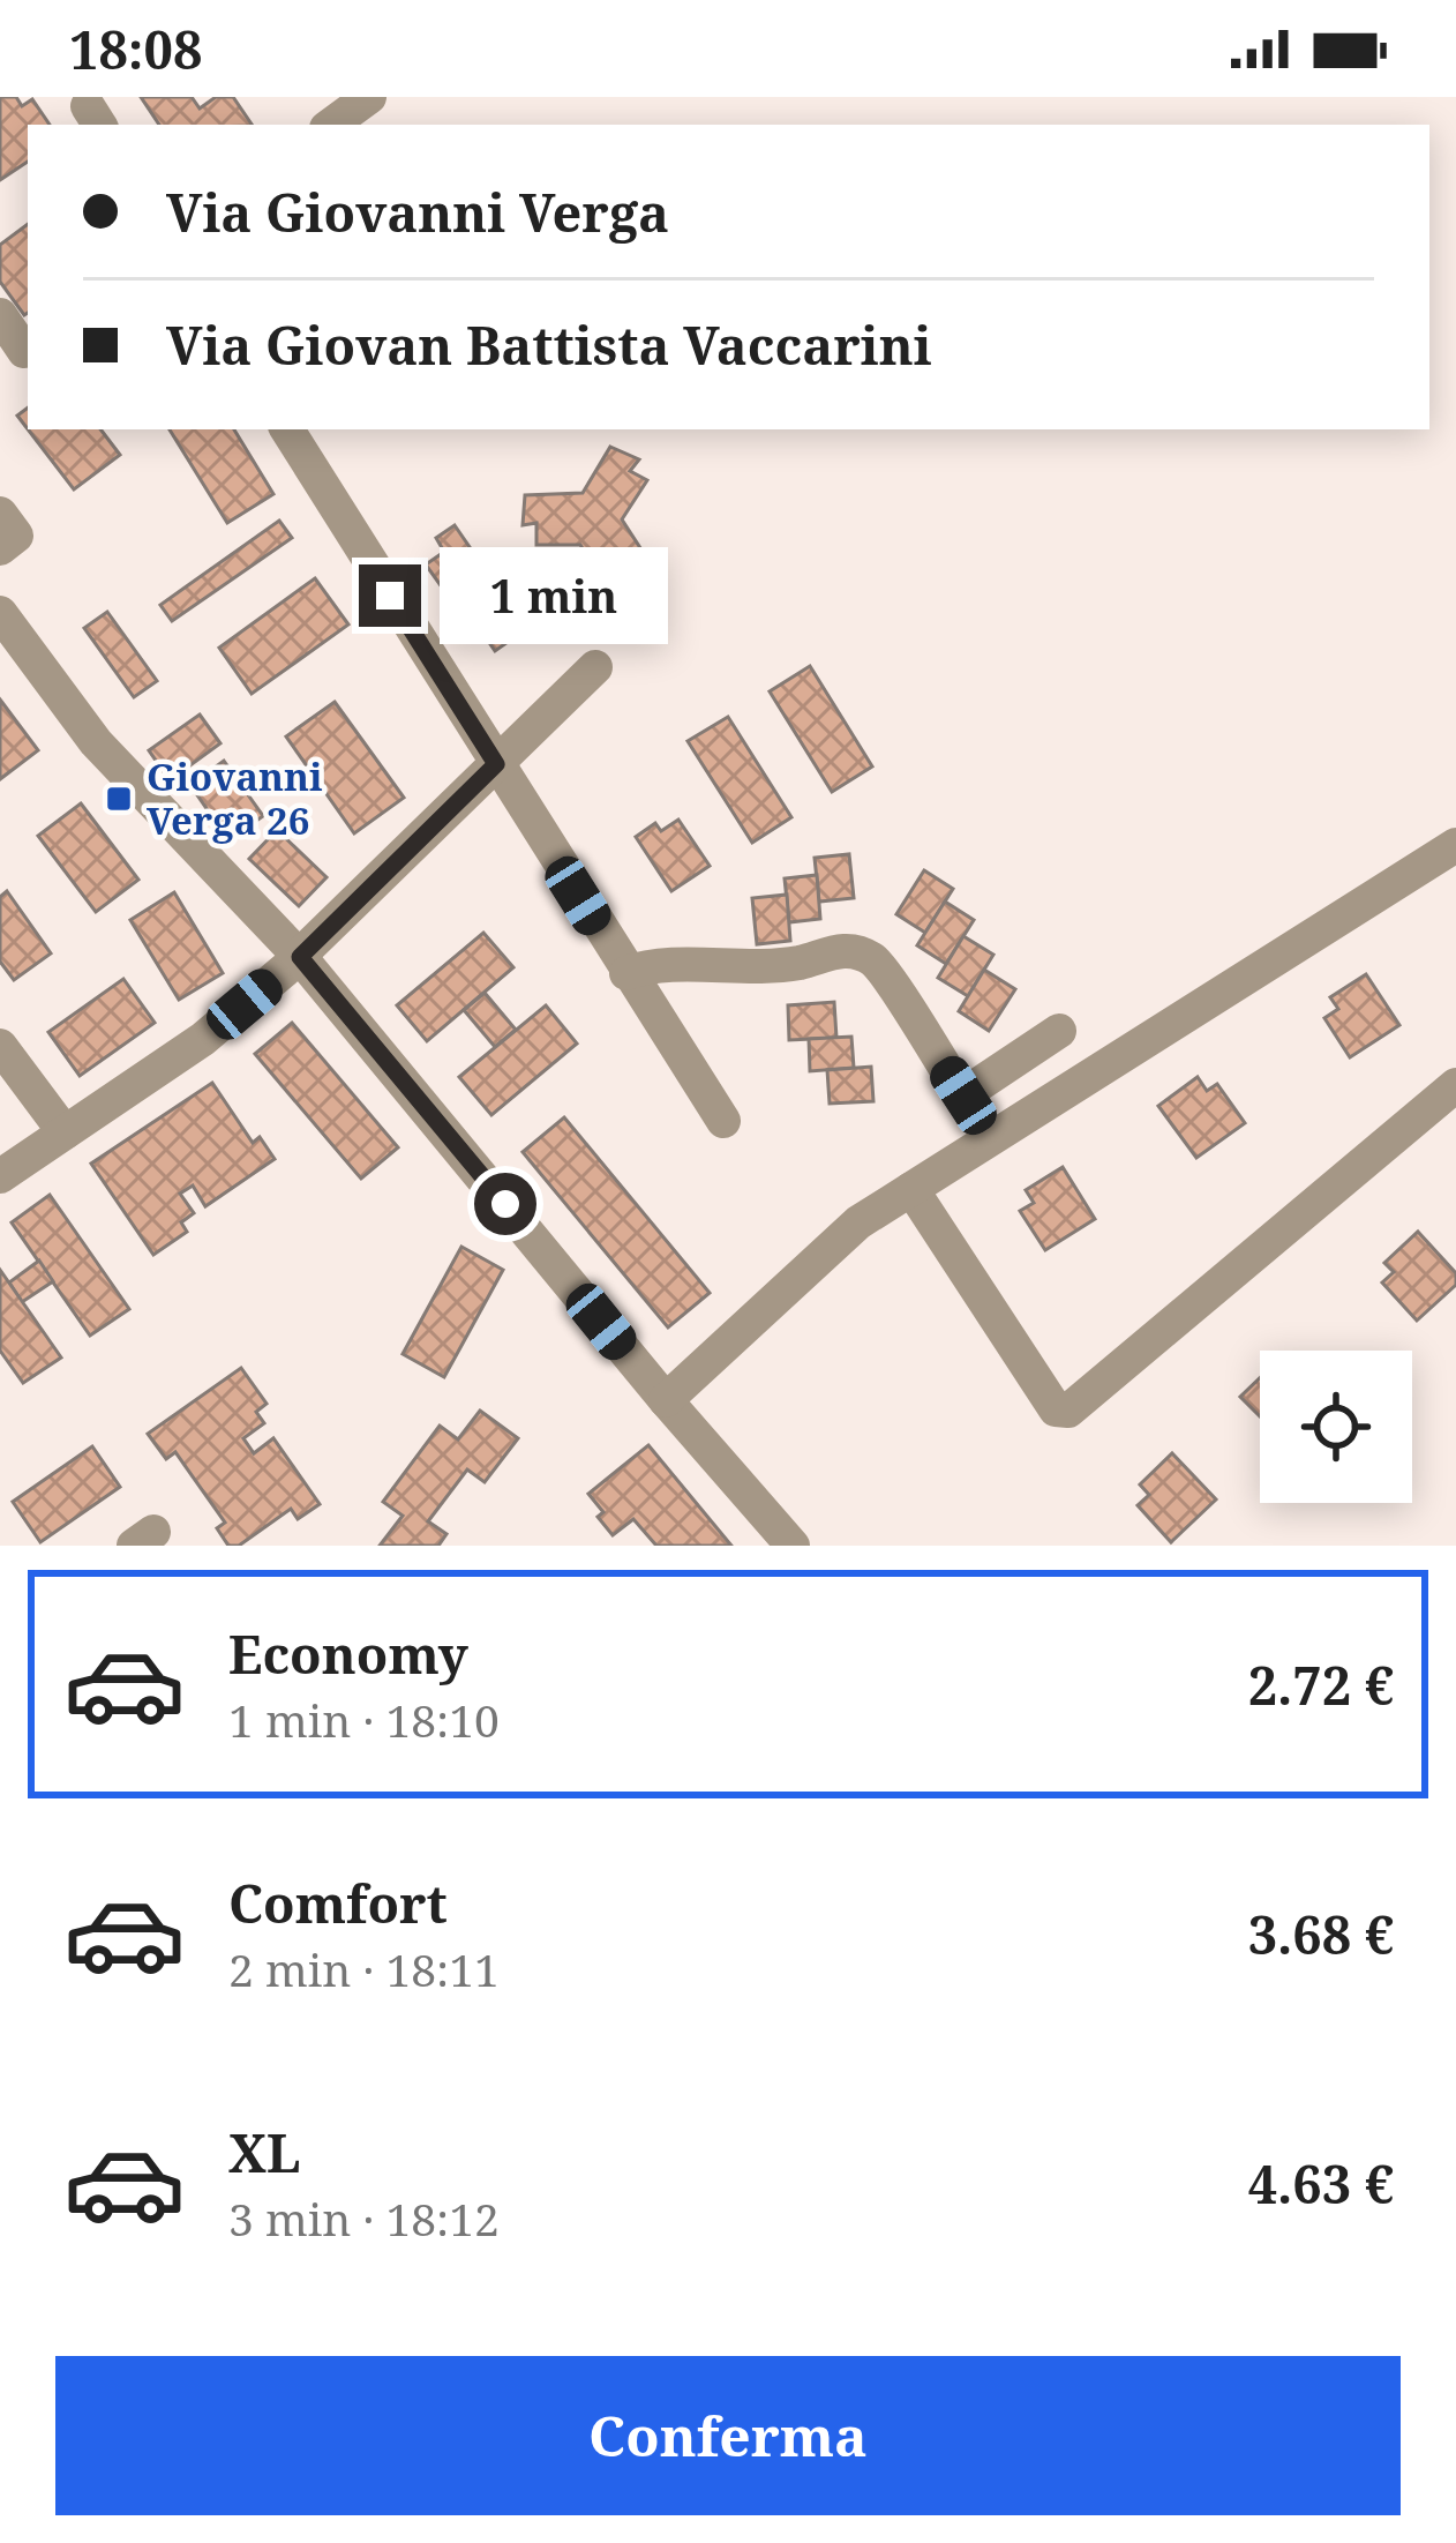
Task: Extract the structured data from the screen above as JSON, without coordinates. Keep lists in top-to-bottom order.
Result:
{
  "places": {
    "transit": ["Giovanni Verga 26"]
  },
  "page": {
    "status": "18:08",
    "banner": ["Via Giovanni Verga", "Via Giovan Battista Vaccarini"],
    "bubble": "1 min",
    "list": [
      {
        "name": "Economy",
        "note": "1 min · 18:10",
        "value": "2.72 €"
      },
      {
        "name": "Comfort",
        "note": "2 min · 18:11",
        "value": "3.68 €"
      },
      {
        "name": "XL",
        "note": "3 min · 18:12",
        "value": "4.63 €"
      }
    ],
    "buttons": "Conferma"
  }
}
